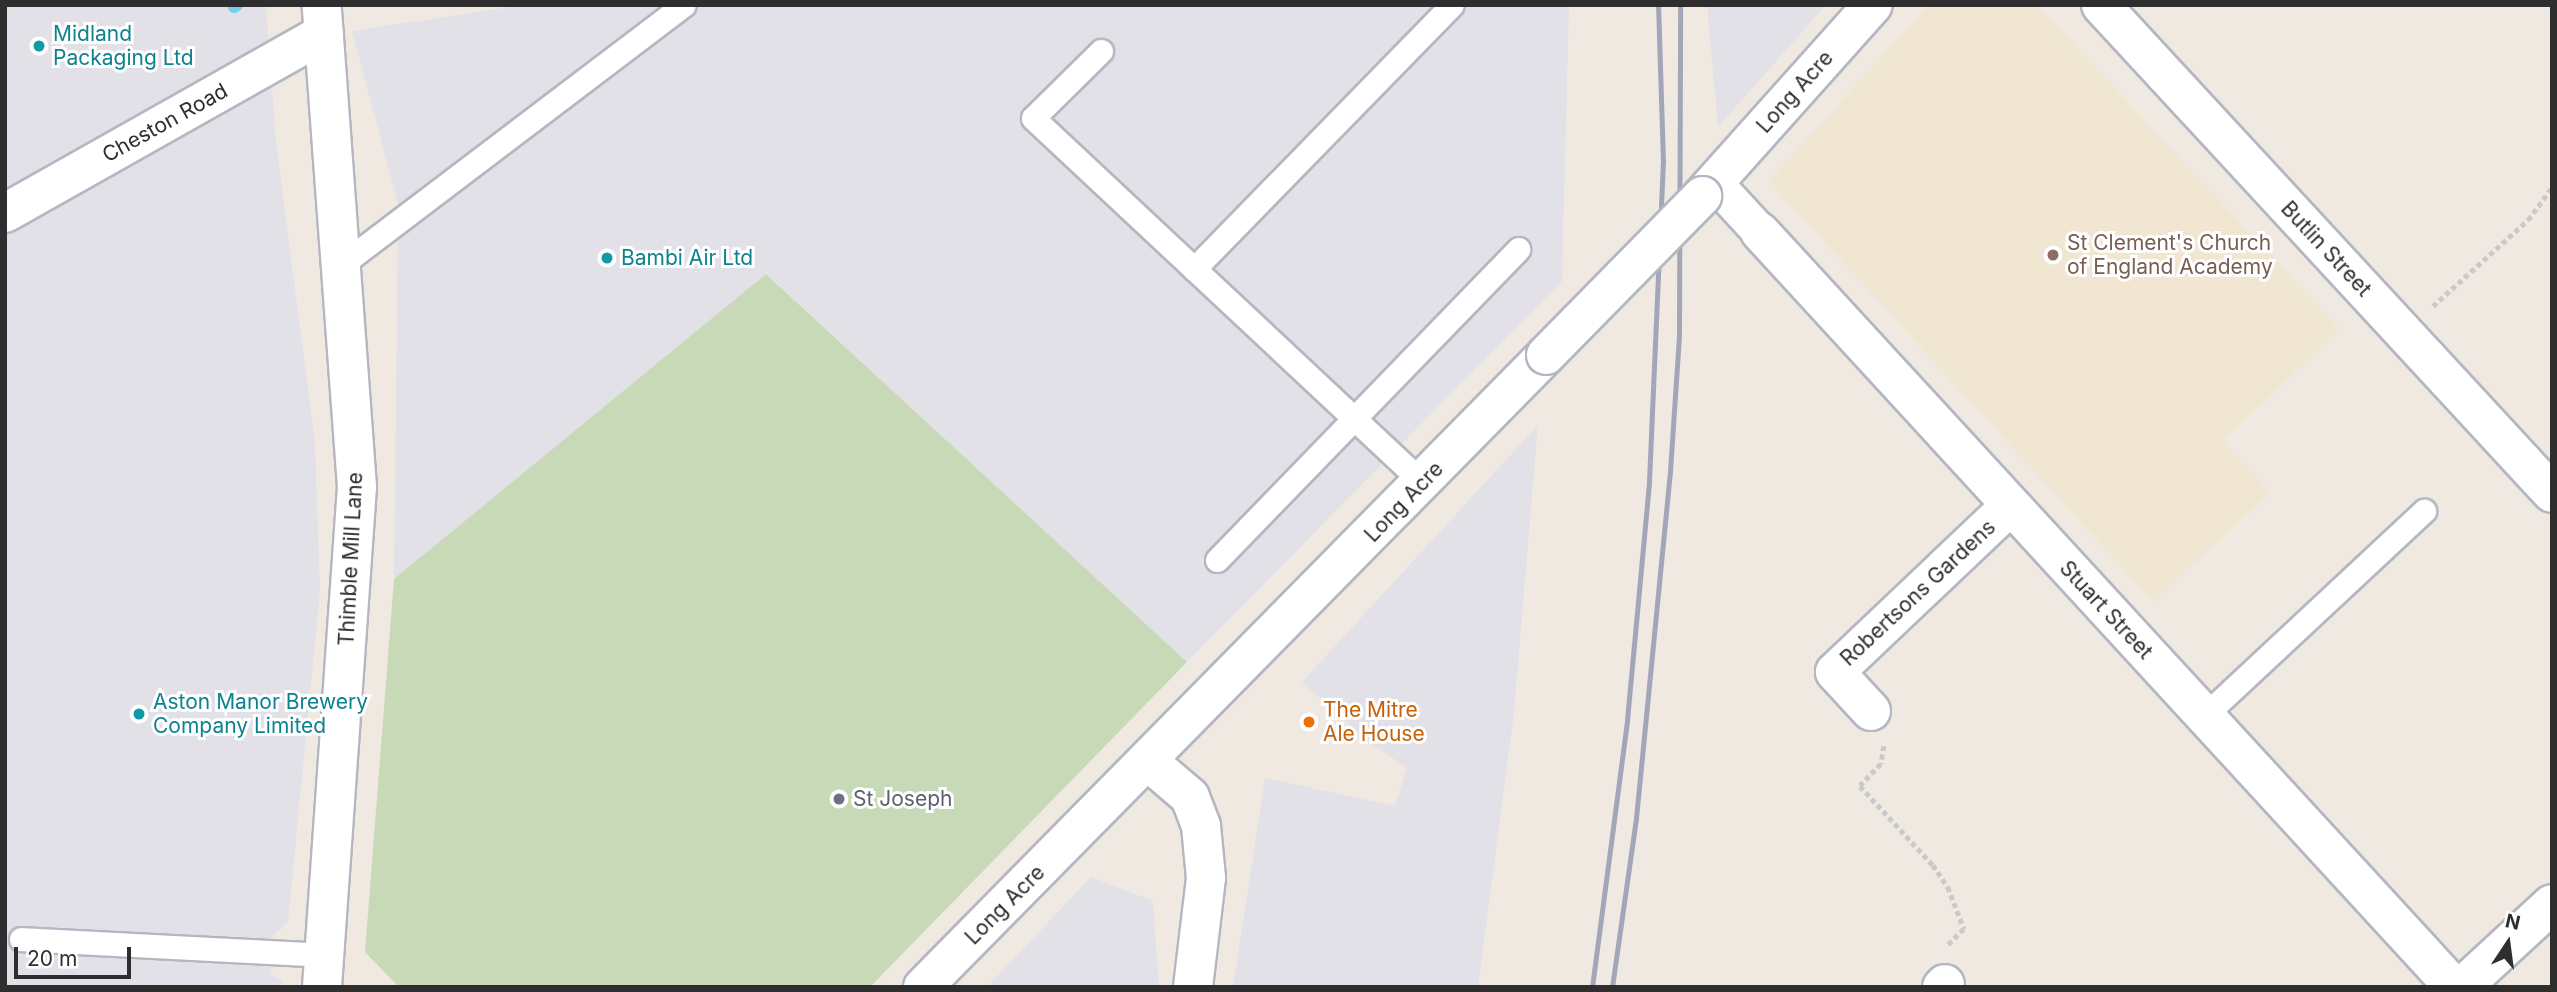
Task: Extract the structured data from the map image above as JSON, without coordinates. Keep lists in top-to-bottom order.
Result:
{
  "streets": {
    "street": [
      "Long Acre",
      "Cheston Road",
      "Butlin Street",
      "Thimble Mill Lane",
      "Robertsons Gardens",
      "Stuart Street"
    ]
  },
  "crossings": [
    ["Cheston Road", "Thimble Mill Lane"],
    ["Robertsons Gardens", "Stuart Street"]
  ],
  "places": [
    "Midland Packaging Ltd",
    "St Clement's Church of England Academy",
    "Bambi Air Ltd",
    "Aston Manor Brewery Company Limited",
    "The Mitre Ale House",
    "St Joseph"
  ],
  "scale_bar": "20 m",
  "north": "top"
}
